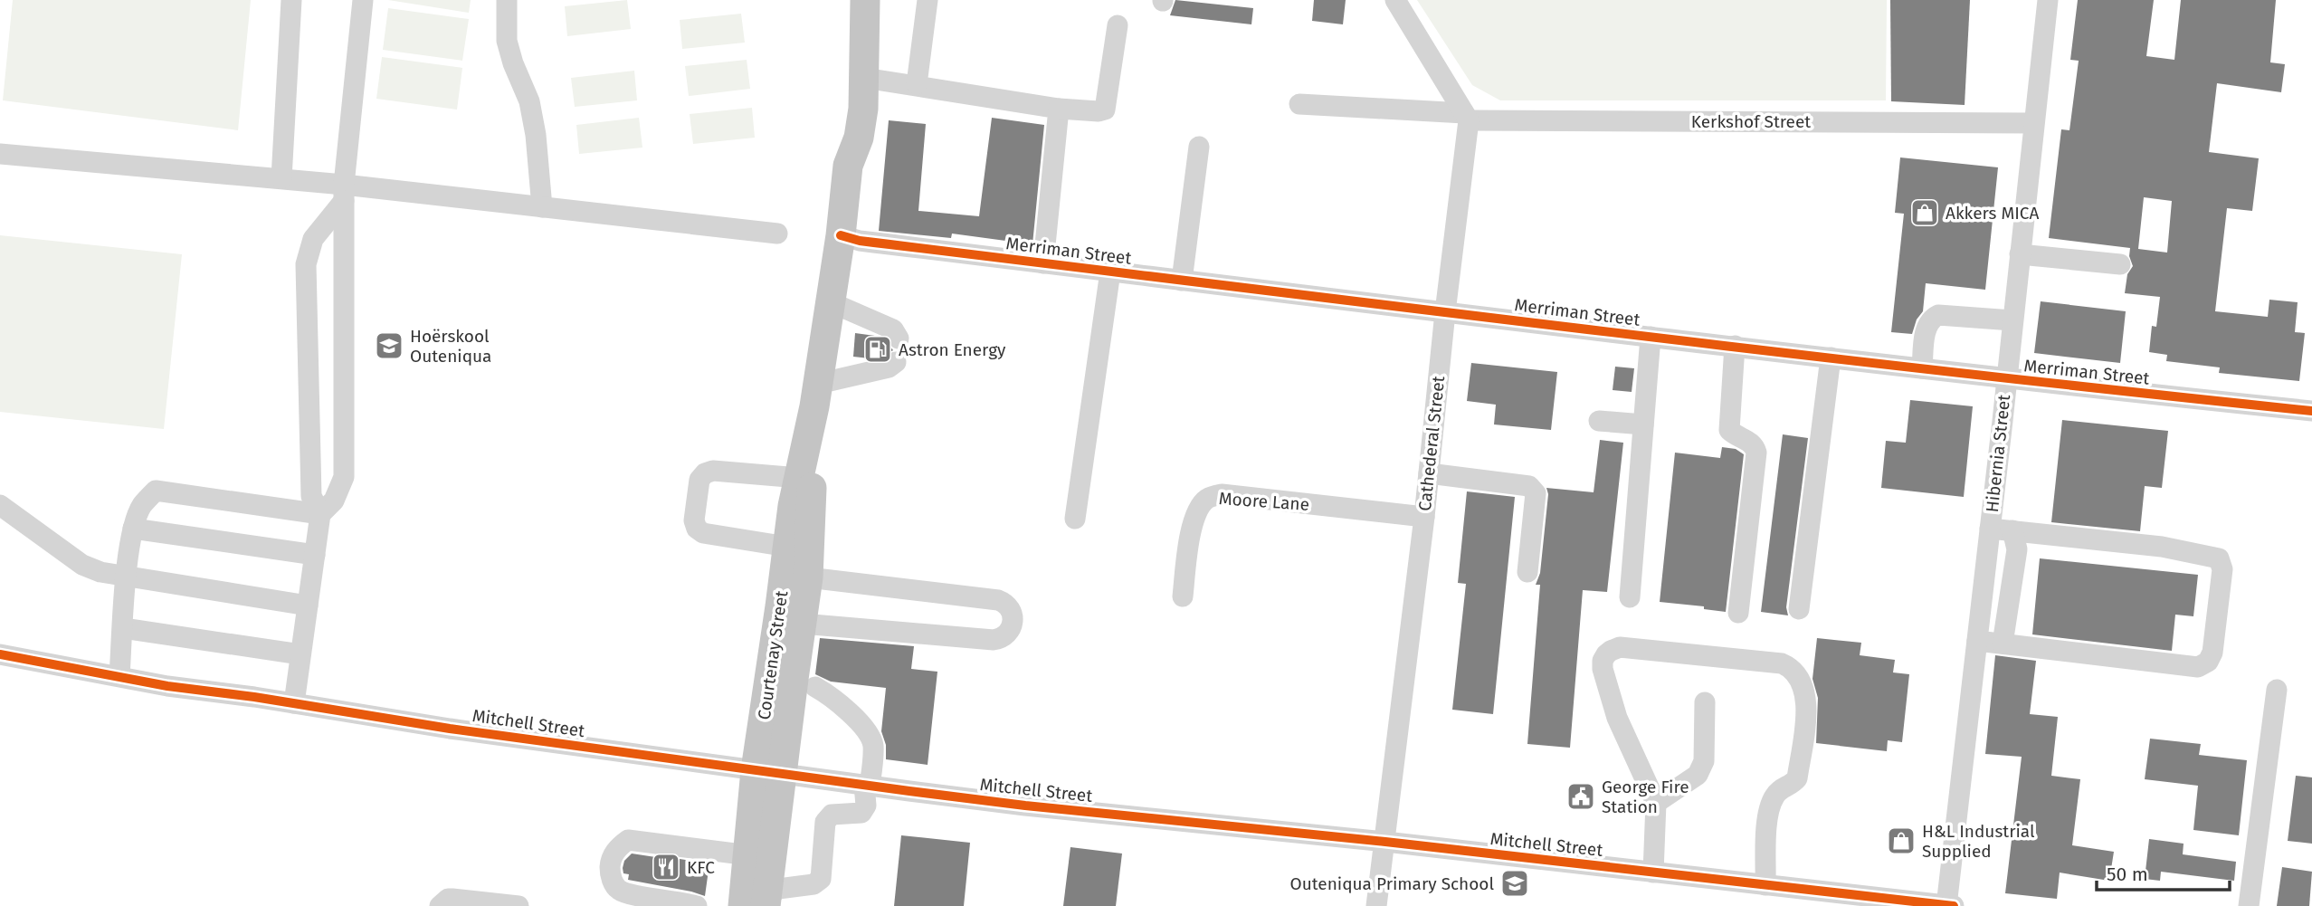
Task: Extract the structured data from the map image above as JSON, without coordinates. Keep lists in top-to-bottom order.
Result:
{
  "streets": {
    "highway": ["Courtenay Street"],
    "street": [
      "Kerkshof Street",
      "Merriman Street",
      "Cathederal Street",
      "Hibernia Street",
      "Moore Lane",
      "Mitchell Street"
    ]
  },
  "crossings": [
    ["Kerkshof Street", "Cathederal Street"],
    ["Kerkshof Street", "Hibernia Street"],
    ["Merriman Street", "Cathederal Street"],
    ["Merriman Street", "Hibernia Street"],
    ["Merriman Street", "Courtenay Street"],
    ["Cathederal Street", "Moore Lane"],
    ["Cathederal Street", "Mitchell Street"],
    ["Hibernia Street", "Mitchell Street"],
    ["Courtenay Street", "Mitchell Street"]
  ],
  "places": {
    "shop": ["Akkers MICA", "H&L Industrial Supplied"],
    "school or university": ["Hoërskool Outeniqua", "Outeniqua Primary School"],
    "fuel station": ["Astron Energy"],
    "public building": ["George Fire Station"],
    "restaurant": ["KFC"]
  },
  "scale_bar": "50 m"
}
